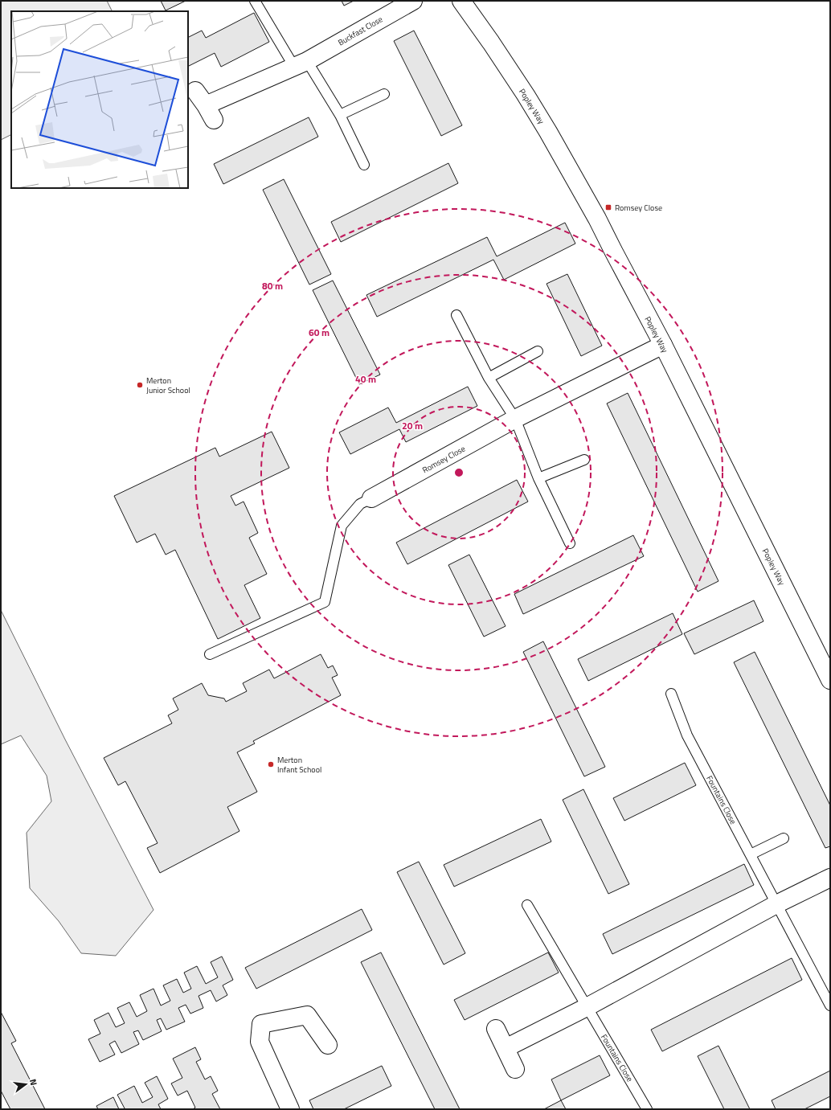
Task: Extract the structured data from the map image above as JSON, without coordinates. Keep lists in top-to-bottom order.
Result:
{
  "streets": {
    "street": ["Buckfast Close", "Popley Way", "Romsey Close"],
    "lane": ["Fountains Close"]
  },
  "crossings": [
    ["Popley Way", "Romsey Close"]
  ],
  "places": {
    "transit": ["Romsey Close"],
    "other": ["Merton Junior School", "Merton Infant School"]
  },
  "north": "right",
  "rings": [
    "80 m",
    "60 m",
    "40 m",
    "20 m"
  ]
}
